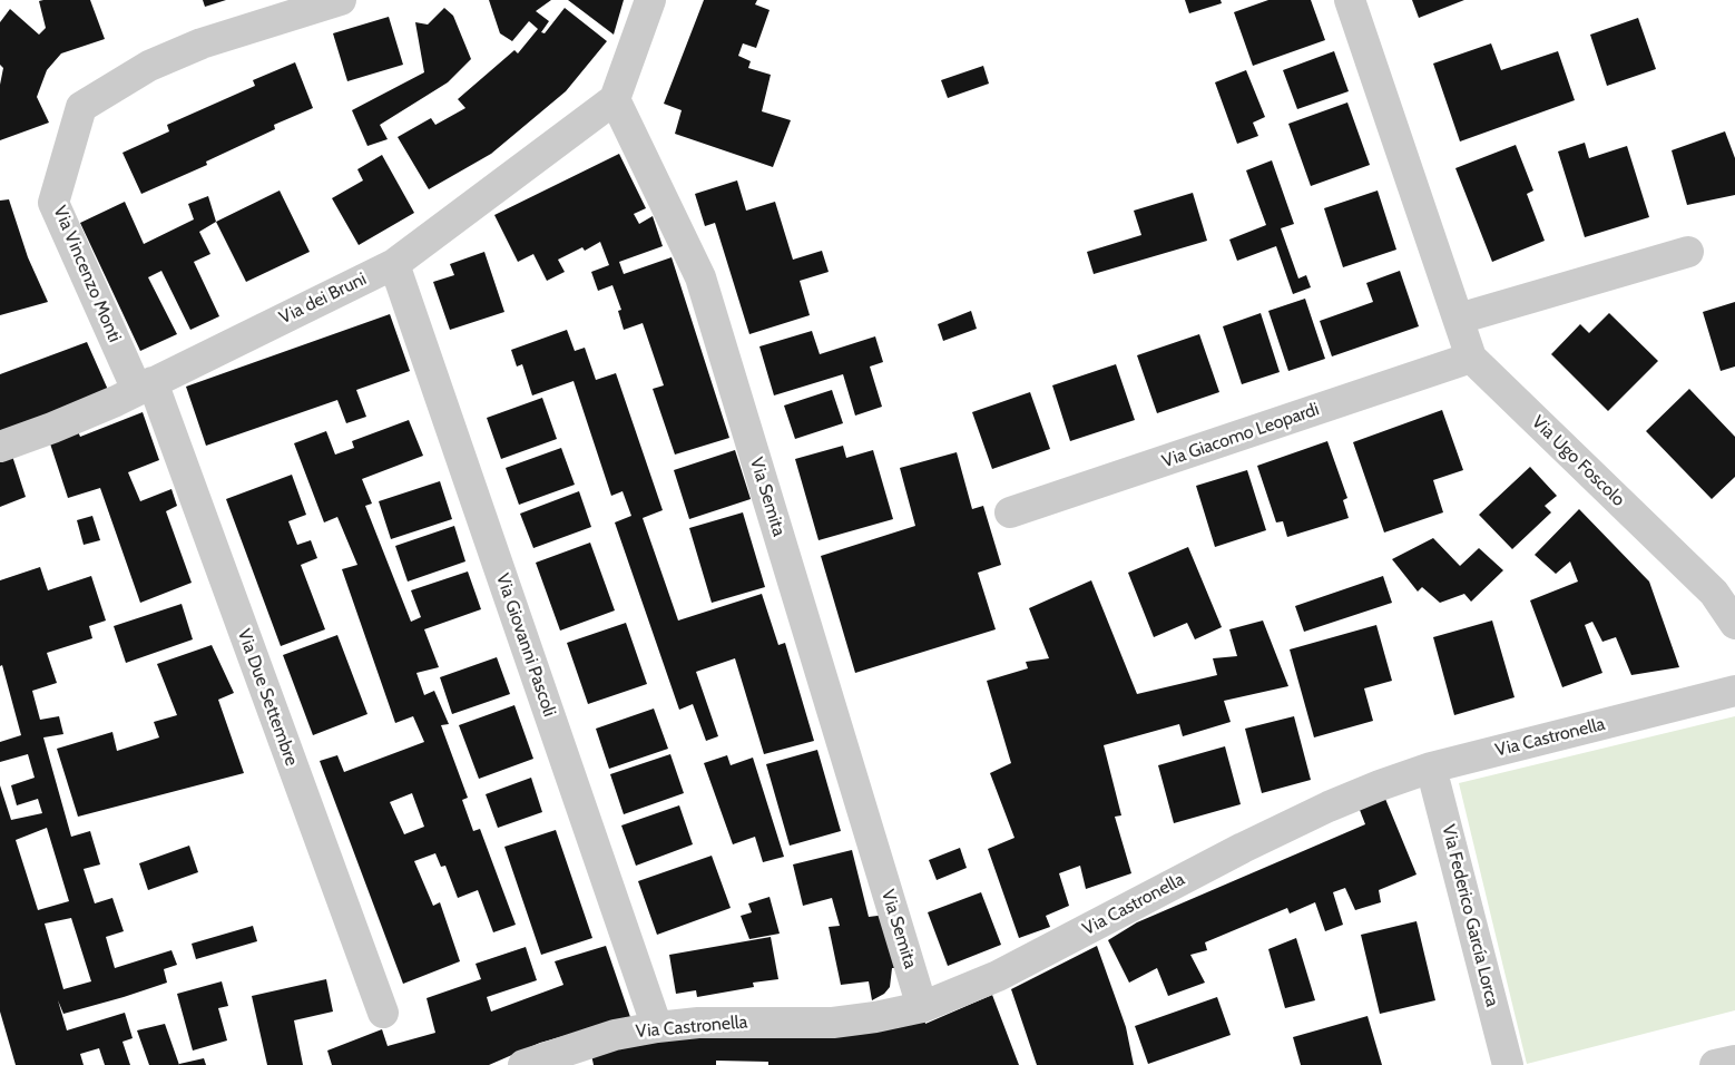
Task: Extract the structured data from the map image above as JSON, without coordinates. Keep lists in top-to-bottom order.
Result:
{
  "streets": {
    "street": [
      "Via Vincenzo Monti",
      "Via dei Bruni",
      "Via Giacomo Leopardi",
      "Via Ugo Foscolo",
      "Via Semita",
      "Via Giovanni Pascoli",
      "Via Due Settembre",
      "Via Castronella",
      "Via Federico García Lorca"
    ]
  },
  "crossings": [
    ["Via Vincenzo Monti", "Via dei Bruni"],
    ["Via Vincenzo Monti", "Via Due Settembre"],
    ["Via dei Bruni", "Via Semita"],
    ["Via dei Bruni", "Via Giovanni Pascoli"],
    ["Via dei Bruni", "Via Due Settembre"],
    ["Via Giacomo Leopardi", "Via Ugo Foscolo"],
    ["Via Semita", "Via Castronella"],
    ["Via Giovanni Pascoli", "Via Castronella"],
    ["Via Castronella", "Via Federico García Lorca"]
  ]
}
